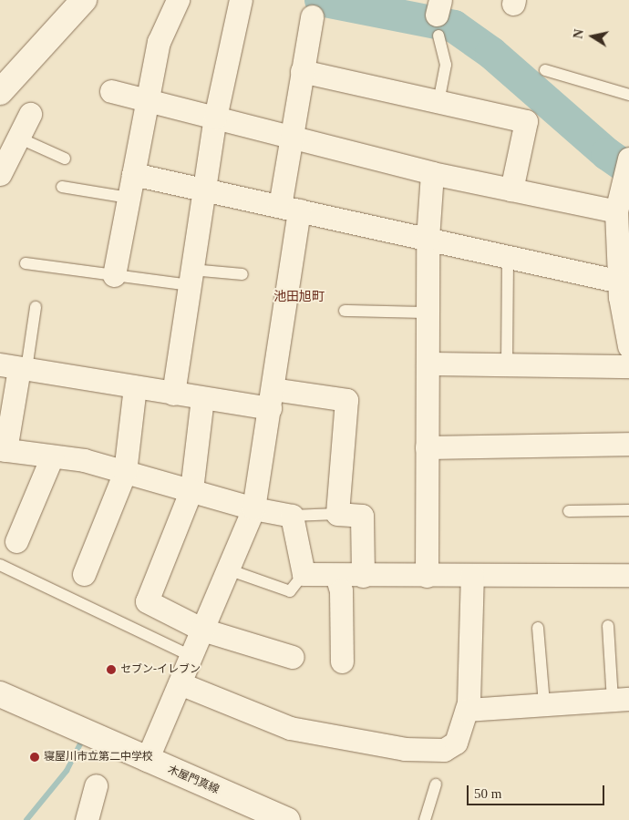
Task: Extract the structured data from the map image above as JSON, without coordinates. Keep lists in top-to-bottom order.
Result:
{
  "streets": {
    "main road": ["木屋門真線"]
  },
  "districts": ["池田旭町"],
  "places": ["セブン-イレブン", "寝屋川市立第二中学校"],
  "scale_bar": "50 m",
  "north": "left"
}
